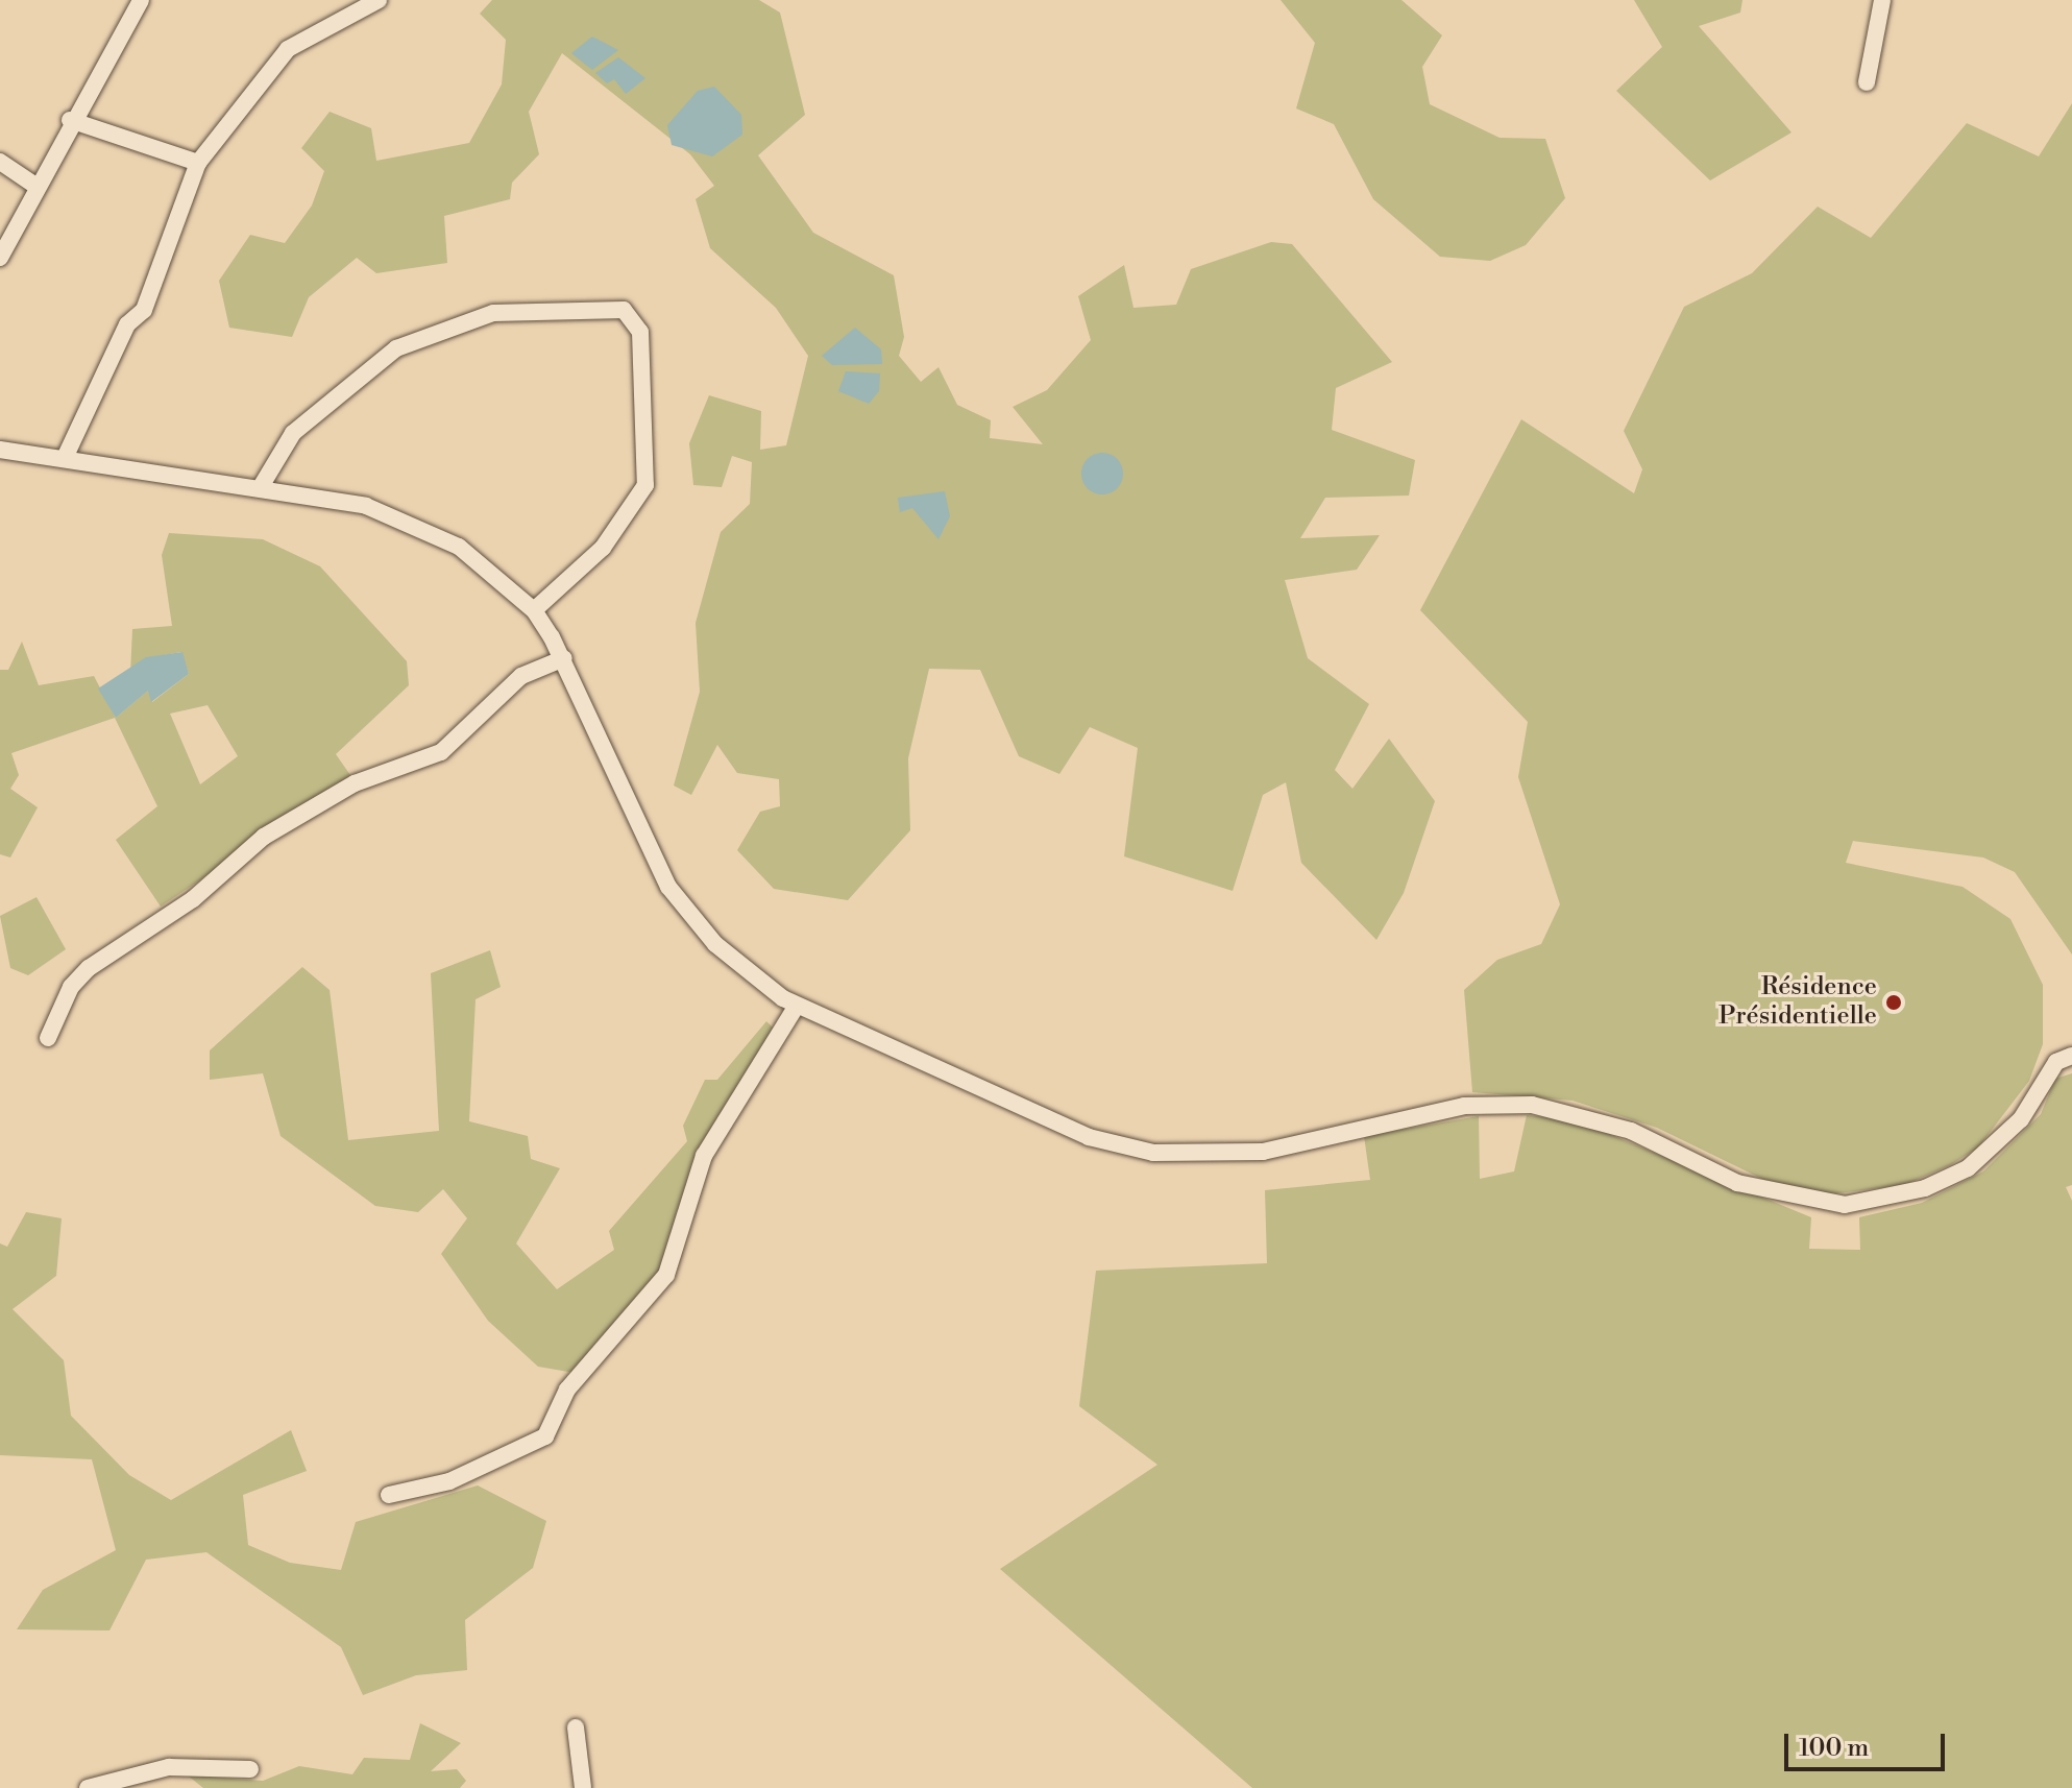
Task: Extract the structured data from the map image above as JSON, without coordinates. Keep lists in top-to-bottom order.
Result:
{
  "places": ["Résidence Présidentielle"],
  "scale_bar": "100 m"
}
